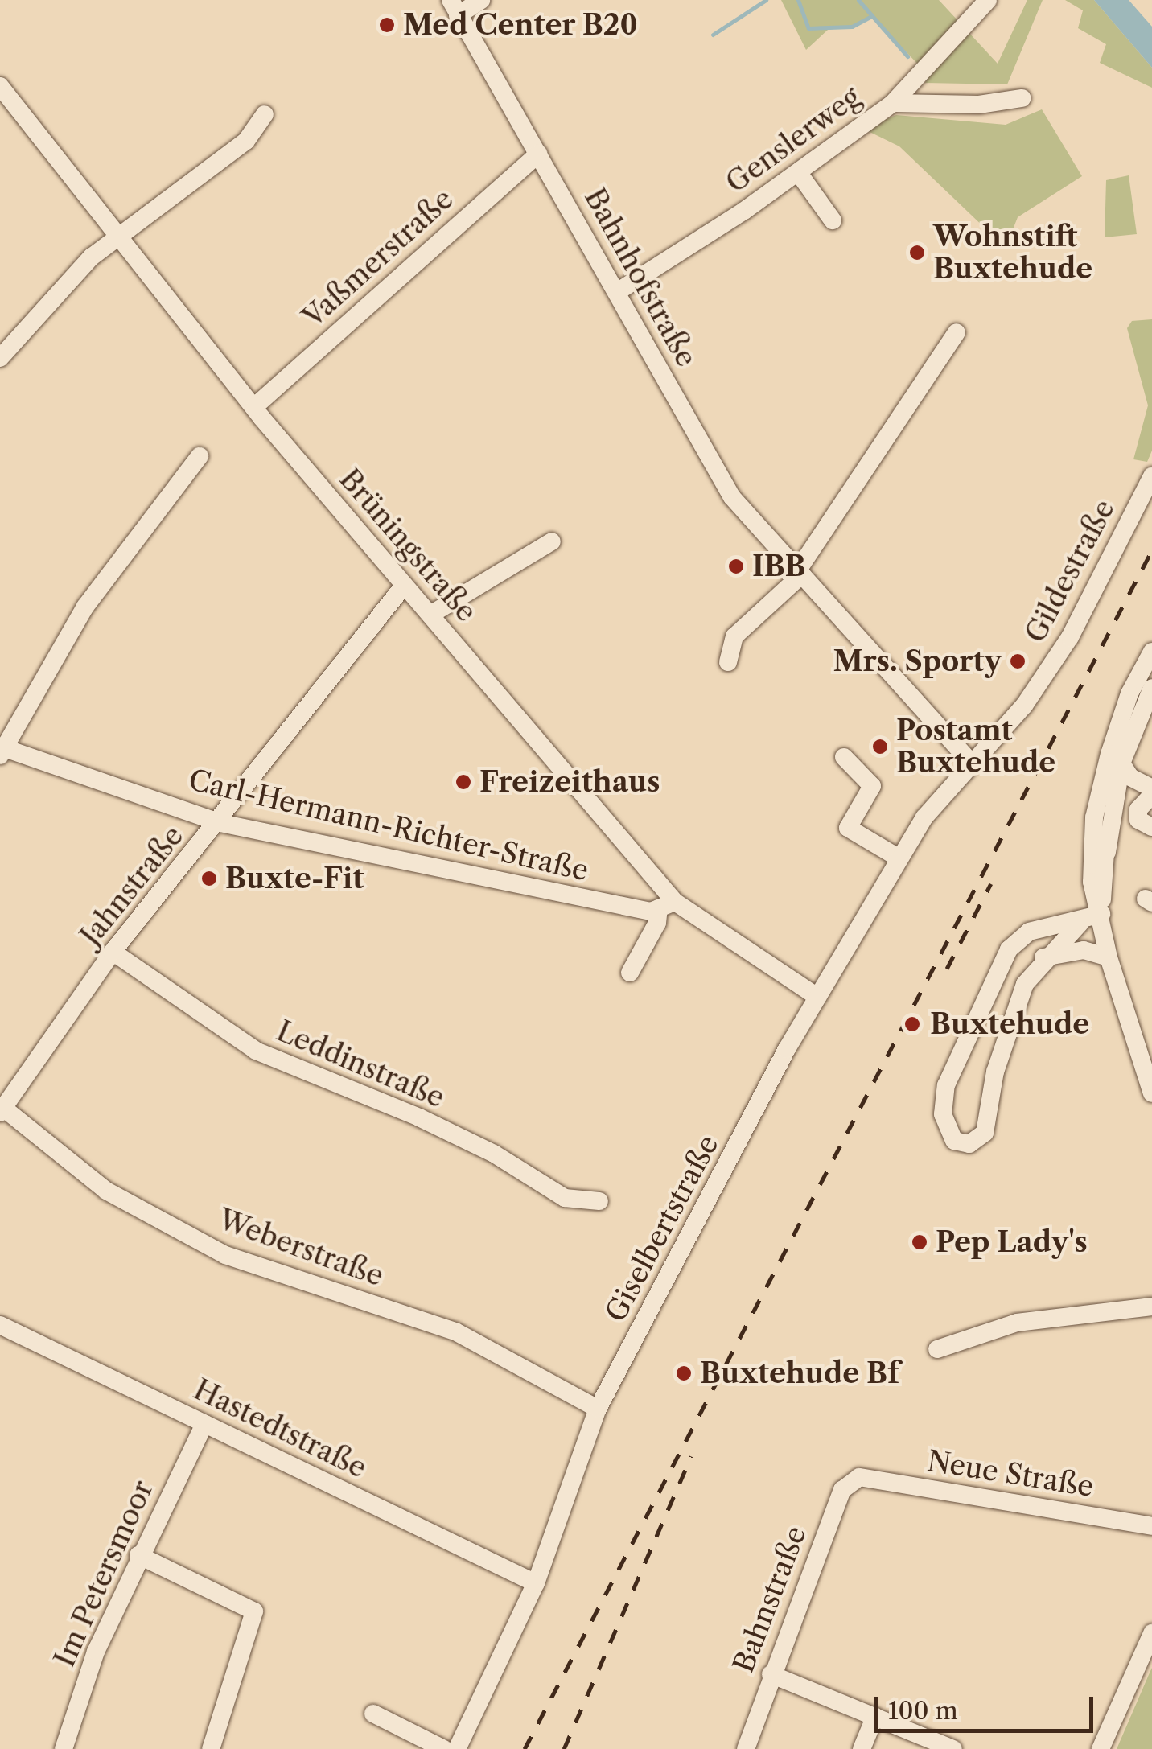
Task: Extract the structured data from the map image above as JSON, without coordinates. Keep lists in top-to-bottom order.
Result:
{
  "streets": {
    "street": [
      "Genslerweg",
      "Vaßmerstraße",
      "Bahnhofstraße",
      "Brüningstraße",
      "Gildestraße",
      "Carl-Hermann-Richter-Straße",
      "Jahnstraße",
      "Leddinstraße",
      "Giselbertstraße",
      "Weberstraße",
      "Hastedtstraße",
      "Neue Straße",
      "Im Petersmoor",
      "Bahnstraße"
    ]
  },
  "crossings": [
    ["Genslerweg", "Bahnhofstraße"],
    ["Vaßmerstraße", "Bahnhofstraße"],
    ["Vaßmerstraße", "Brüningstraße"],
    ["Bahnhofstraße", "Gildestraße"],
    ["Bahnhofstraße", "Giselbertstraße"],
    ["Brüningstraße", "Carl-Hermann-Richter-Straße"],
    ["Brüningstraße", "Jahnstraße"],
    ["Brüningstraße", "Giselbertstraße"],
    ["Gildestraße", "Giselbertstraße"],
    ["Carl-Hermann-Richter-Straße", "Jahnstraße"],
    ["Jahnstraße", "Leddinstraße"],
    ["Jahnstraße", "Weberstraße"],
    ["Giselbertstraße", "Weberstraße"],
    ["Giselbertstraße", "Hastedtstraße"],
    ["Hastedtstraße", "Im Petersmoor"],
    ["Neue Straße", "Bahnstraße"]
  ],
  "places": [
    "Med Center B20",
    "Wohnstift Buxtehude",
    "IBB",
    "Mrs. Sporty",
    "Postamt Buxtehude",
    "Freizeithaus",
    "Buxte-Fit",
    "Buxtehude",
    "Pep Lady's",
    "Buxtehude Bf"
  ],
  "scale_bar": "100 m"
}
